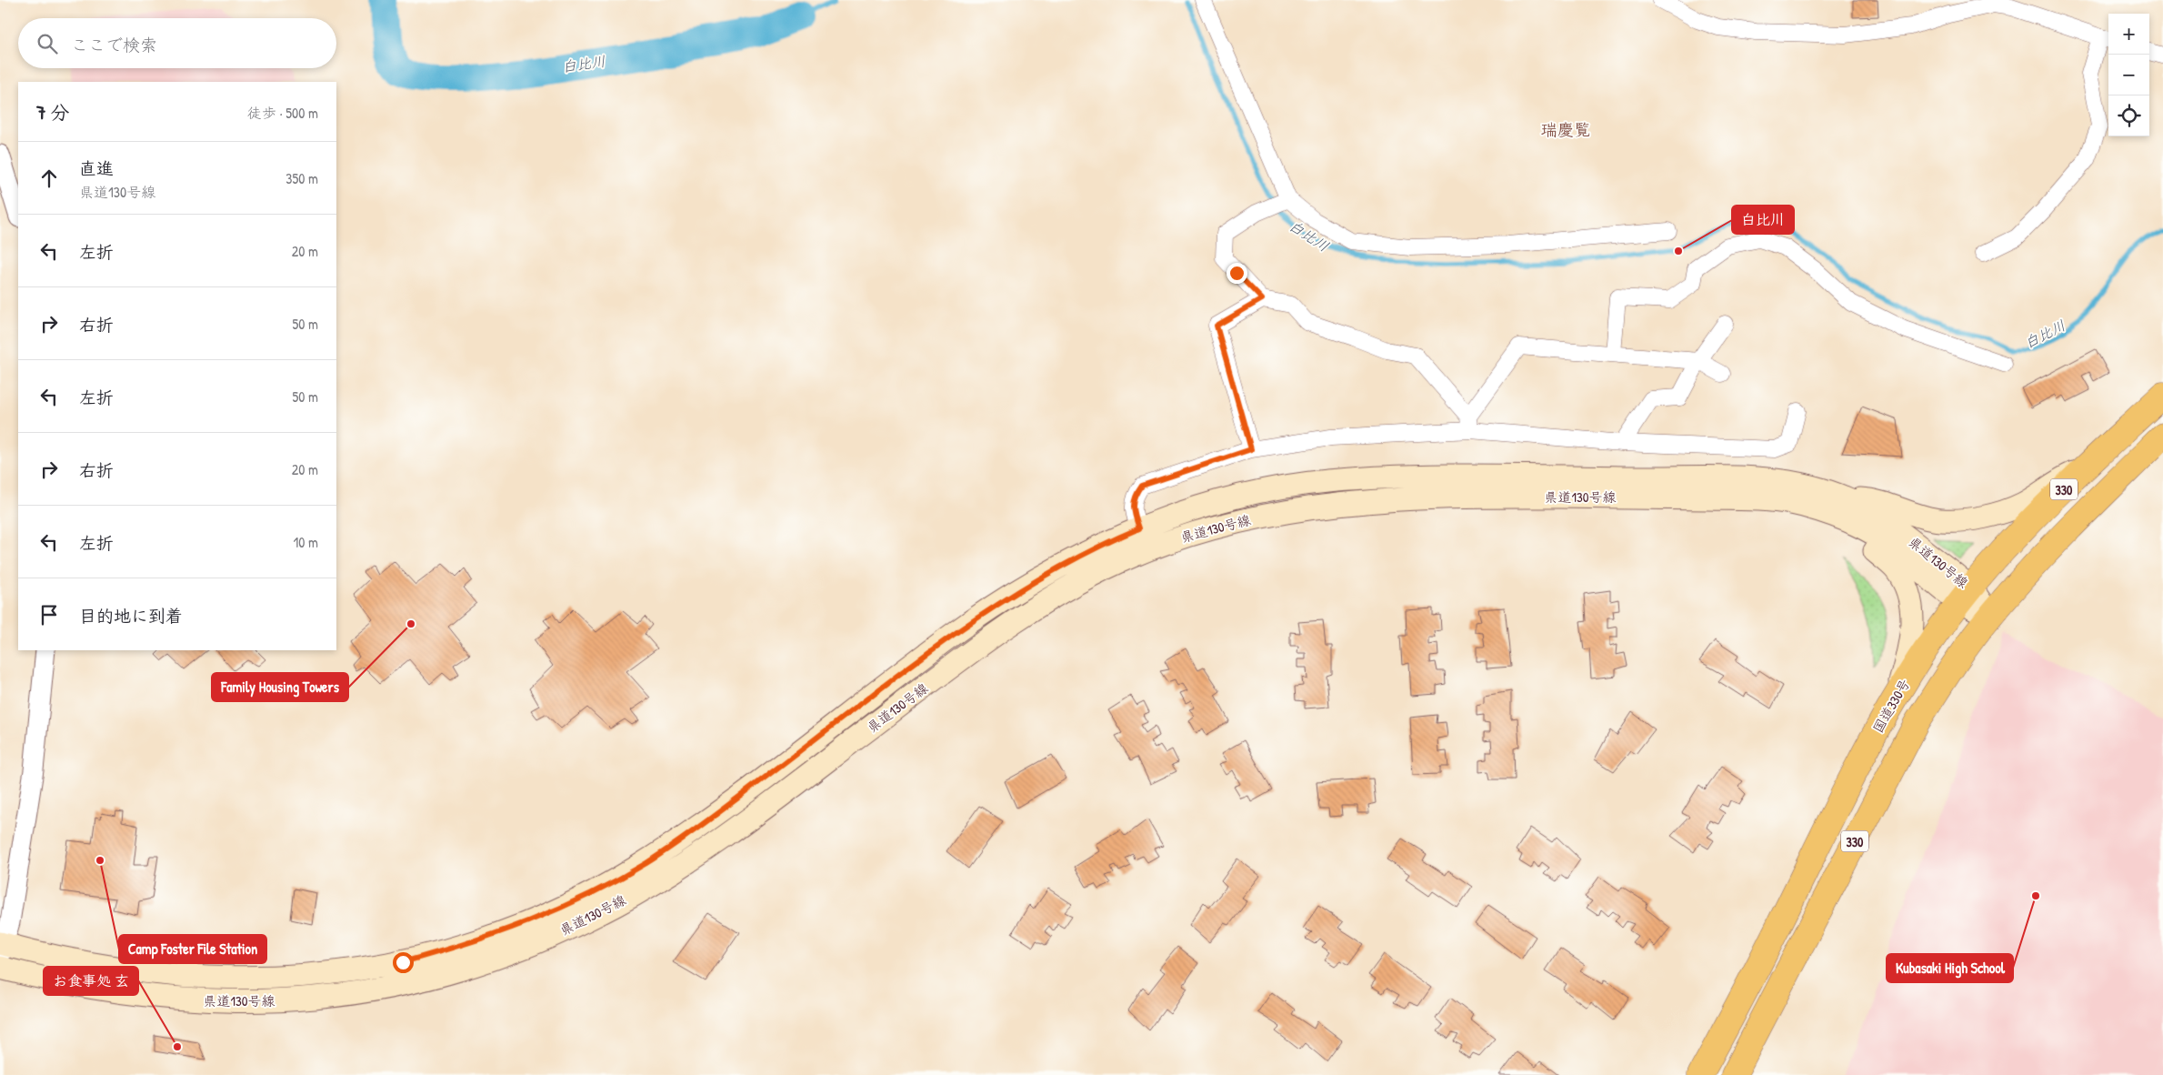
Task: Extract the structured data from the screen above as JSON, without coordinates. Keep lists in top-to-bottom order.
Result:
{
  "streets": {
    "highway": ["330", "国道330号"],
    "main road": ["県道130号線"]
  },
  "crossings": [
    ["330", "県道130号線"],
    ["県道130号線", "国道330号"]
  ],
  "districts": ["瑞慶覧"],
  "water": ["白比川"],
  "places": [
    "白比川",
    "Family Housing Towers",
    "Camp Foster File Station",
    "Kubasaki High School",
    "お食事処 玄"
  ],
  "page": {
    "map_buttons": ["+", "−"],
    "search": "ここで検索",
    "heading": ["7 分", "徒歩 · 500 m"],
    "list": [
      ["直進", "県道130号線", "350 m"],
      ["左折", "20 m"],
      ["右折", "50 m"],
      ["左折", "50 m"],
      ["右折", "20 m"],
      ["左折", "10 m"],
      "目的地に到着"
    ]
  }
}
